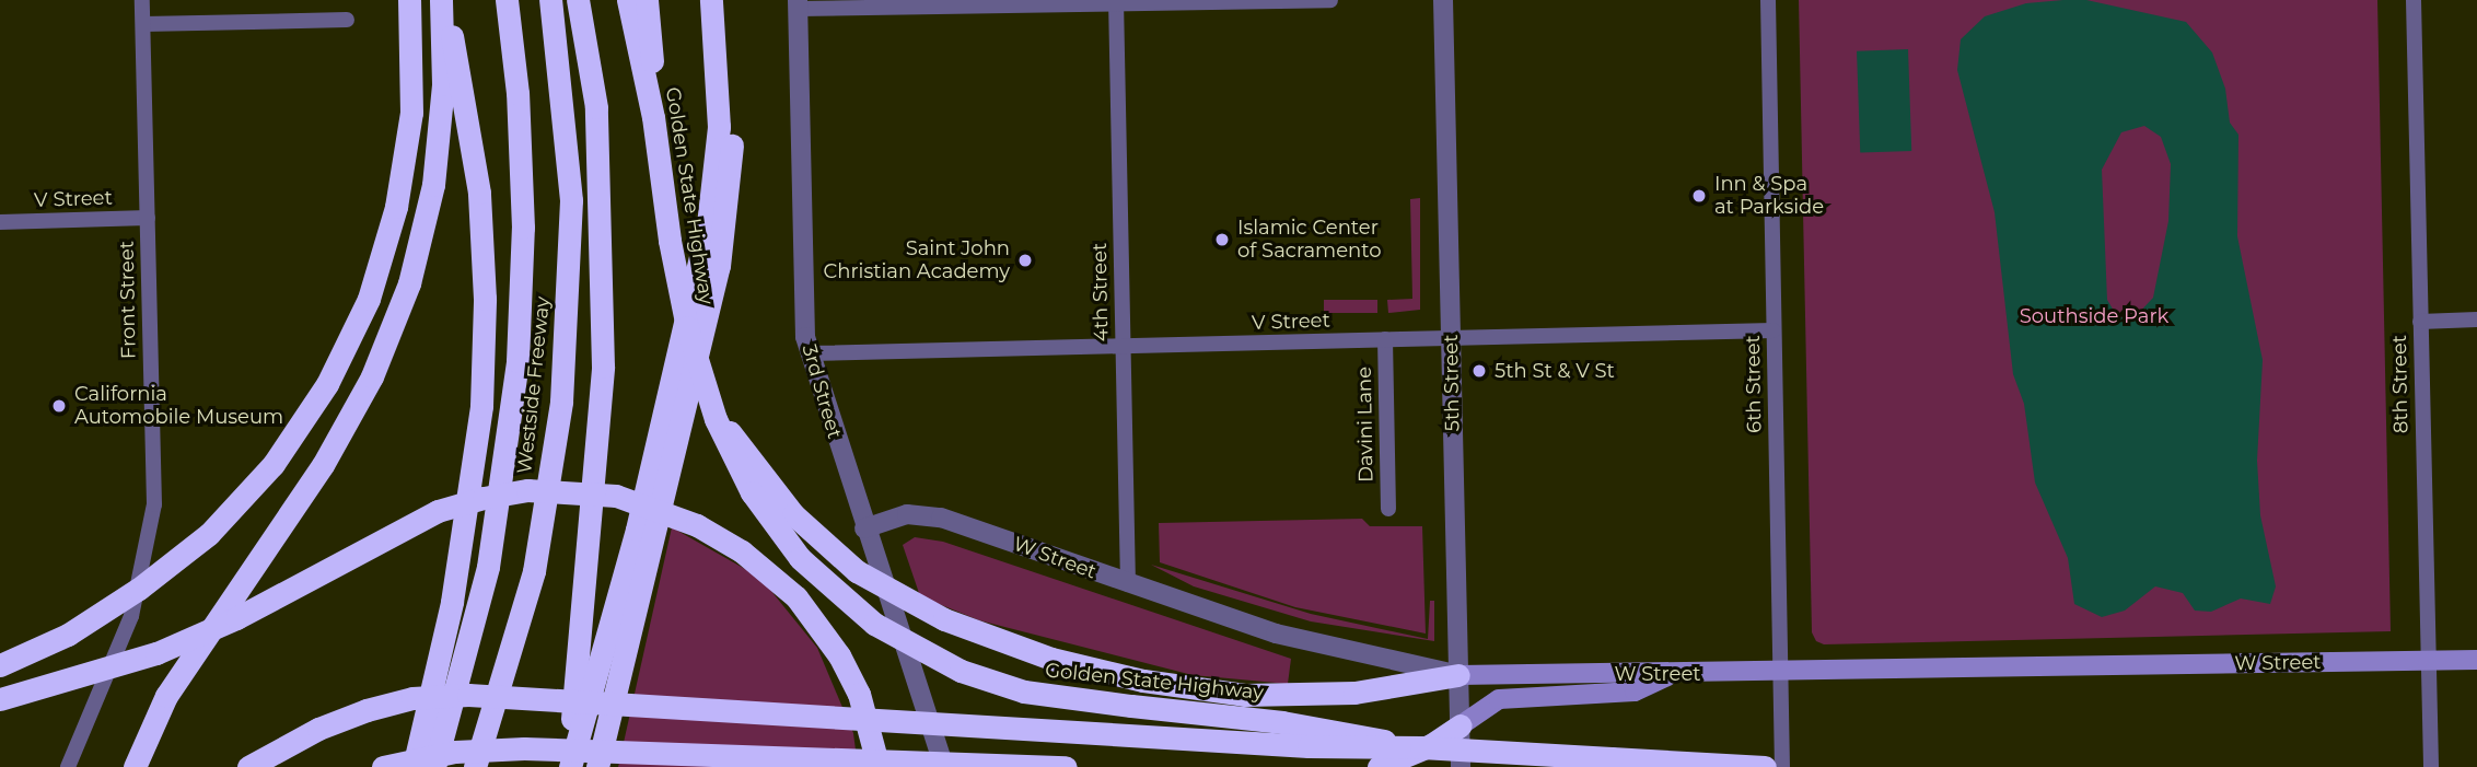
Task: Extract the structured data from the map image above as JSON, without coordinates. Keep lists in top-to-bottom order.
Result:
{
  "streets": {
    "highway": ["Golden State Highway", "Westside Freeway"],
    "main road": ["W Street"],
    "street": [
      "V Street",
      "4th Street",
      "Front Street",
      "5th Street",
      "6th Street",
      "8th Street",
      "3rd Street",
      "Davini Lane"
    ]
  },
  "crossings": [
    ["V Street", "4th Street"],
    ["V Street", "Front Street"],
    ["V Street", "5th Street"],
    ["V Street", "6th Street"],
    ["V Street", "3rd Street"],
    ["V Street", "Davini Lane"],
    ["4th Street", "W Street"],
    ["5th Street", "W Street"],
    ["6th Street", "W Street"],
    ["8th Street", "W Street"],
    ["3rd Street", "W Street"]
  ],
  "parks": ["Southside Park"],
  "places": [
    "Inn & Spa at Parkside",
    "Islamic Center of Sacramento",
    "Saint John Christian Academy",
    "5th St & V St",
    "California Automobile Museum"
  ]
}
